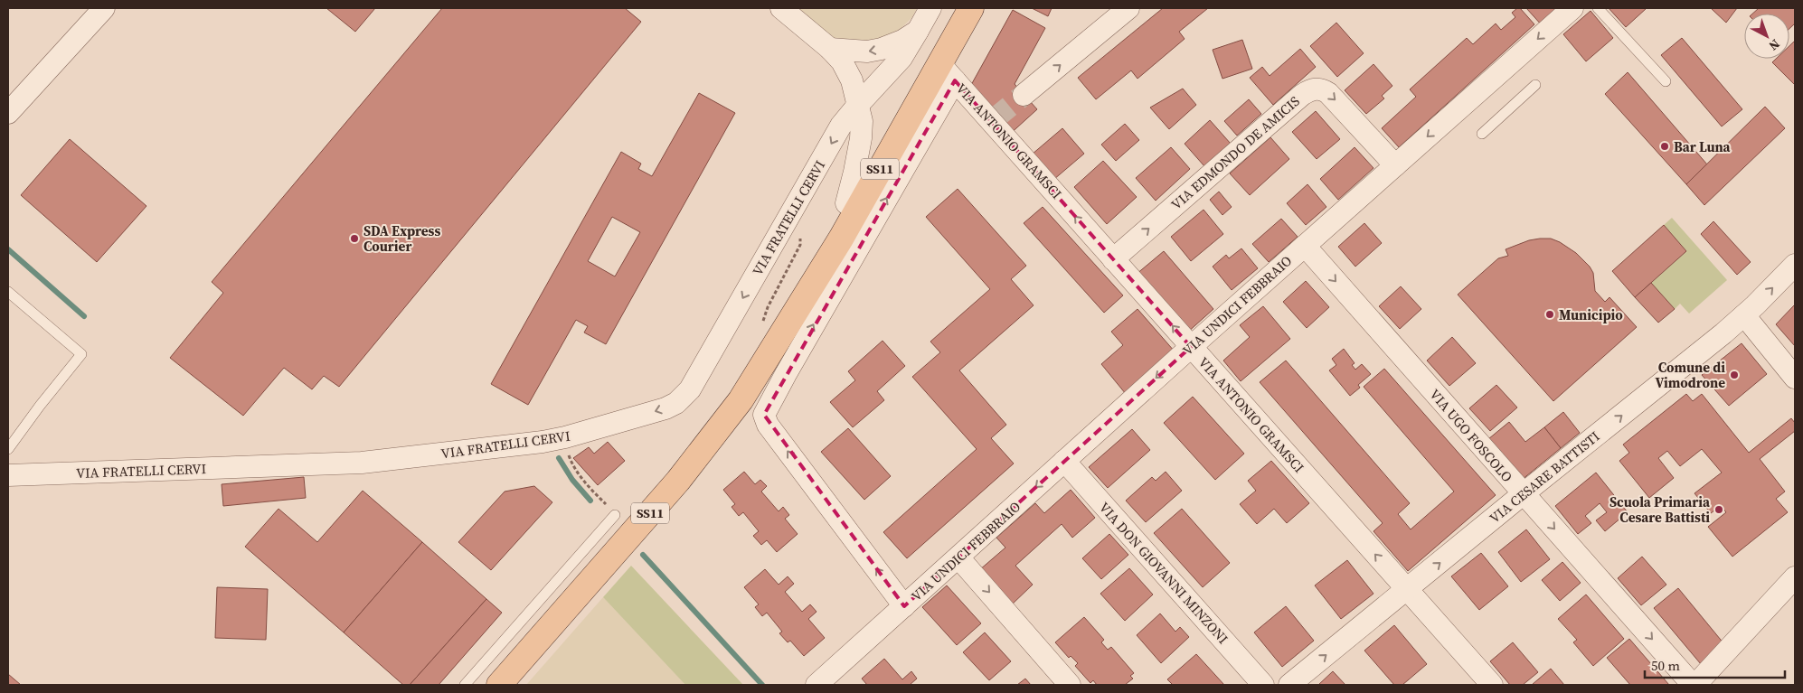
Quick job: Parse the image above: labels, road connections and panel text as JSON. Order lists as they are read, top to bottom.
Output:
{
  "streets": {
    "main road": ["SS11"],
    "street": [
      "VIA ANTONIO GRAMSCI",
      "VIA EDMONDO DE AMICIS",
      "VIA FRATELLI CERVI",
      "VIA UNDICI FEBBRAIO",
      "VIA UGO FOSCOLO",
      "VIA CESARE BATTISTI",
      "VIA DON GIOVANNI MINZONI"
    ]
  },
  "crossings": [
    ["VIA ANTONIO GRAMSCI", "VIA EDMONDO DE AMICIS"],
    ["VIA ANTONIO GRAMSCI", "SS11"],
    ["VIA ANTONIO GRAMSCI", "VIA UNDICI FEBBRAIO"],
    ["VIA ANTONIO GRAMSCI", "VIA CESARE BATTISTI"],
    ["VIA EDMONDO DE AMICIS", "VIA UNDICI FEBBRAIO"],
    ["SS11", "VIA UNDICI FEBBRAIO"],
    ["VIA UNDICI FEBBRAIO", "VIA UGO FOSCOLO"],
    ["VIA UNDICI FEBBRAIO", "VIA DON GIOVANNI MINZONI"],
    ["VIA UGO FOSCOLO", "VIA CESARE BATTISTI"]
  ],
  "one_way": [
    "VIA ANTONIO GRAMSCI",
    "VIA FRATELLI CERVI",
    "VIA UGO FOSCOLO",
    "VIA CESARE BATTISTI"
  ],
  "places": [
    "Bar Luna",
    "SDA Express Courier",
    "Municipio",
    "Comune di Vimodrone",
    "Scuola Primaria Cesare Battisti"
  ],
  "scale_bar": "50 m",
  "north": "bottom right"
}
